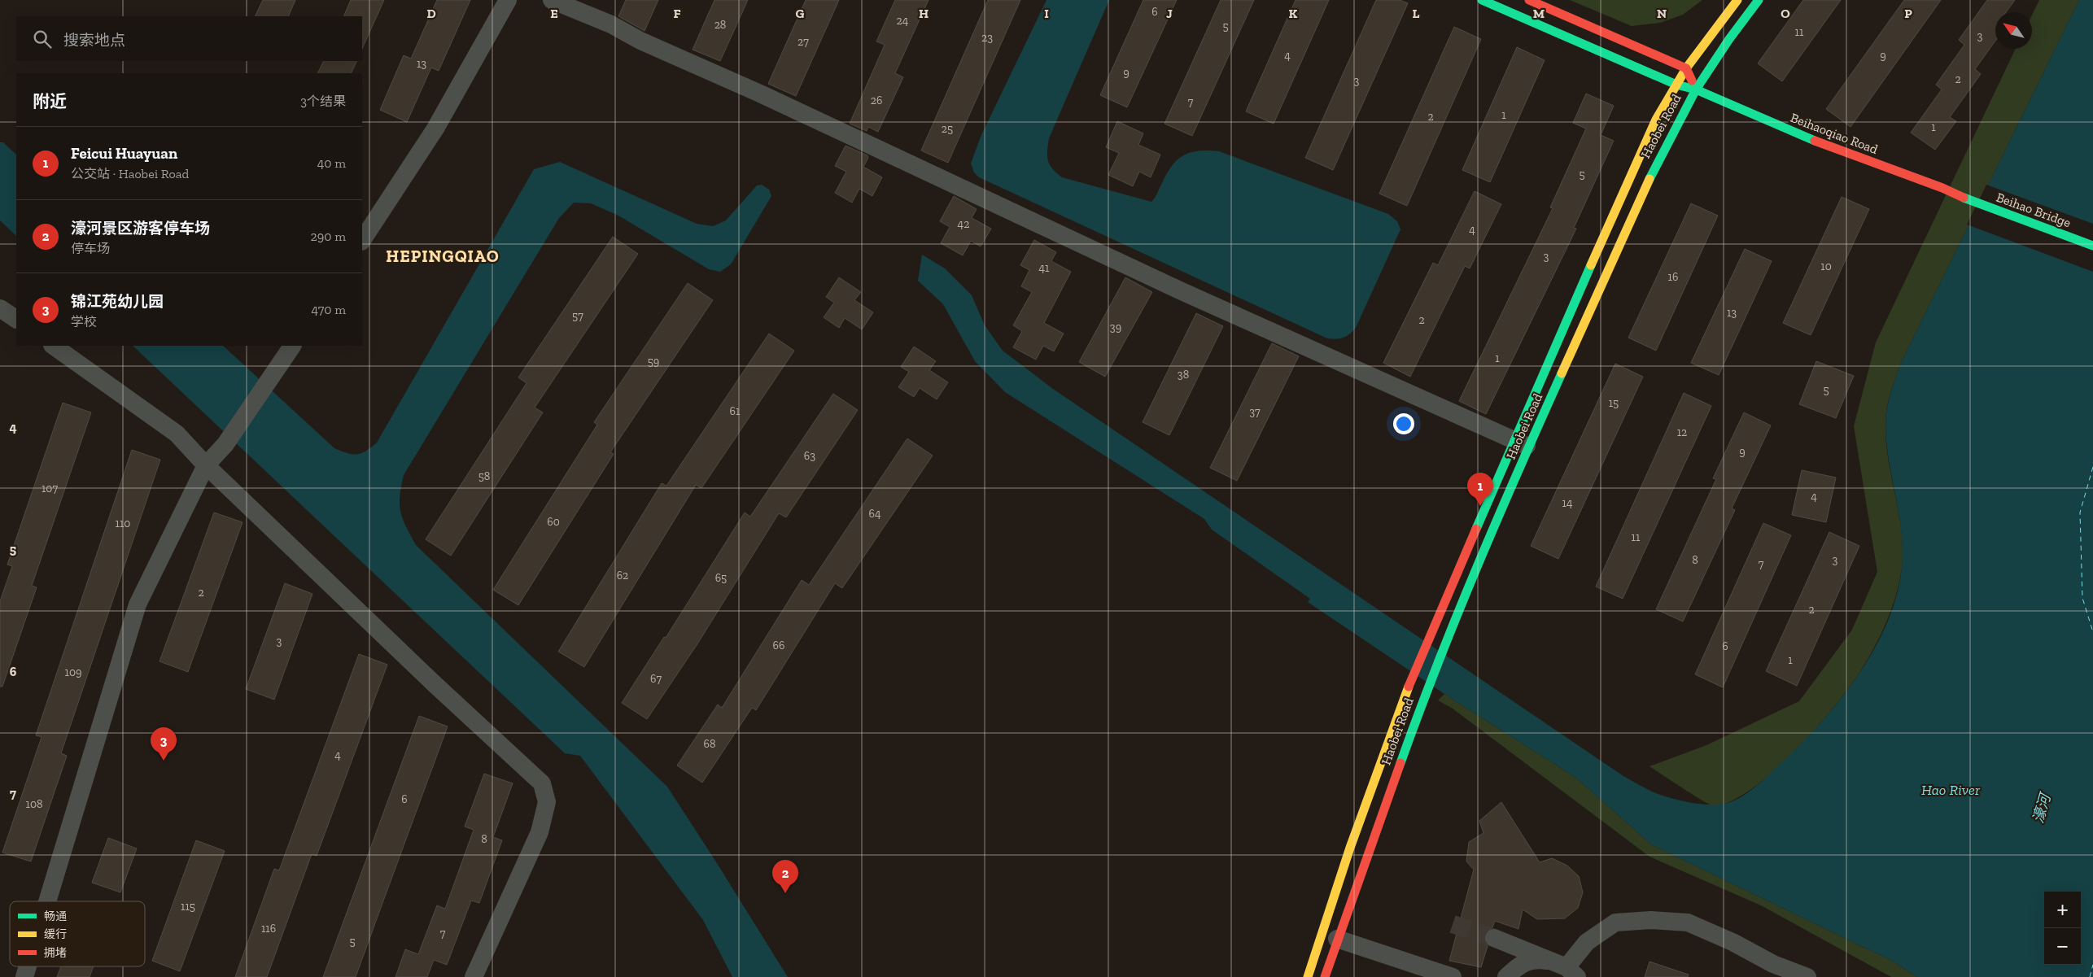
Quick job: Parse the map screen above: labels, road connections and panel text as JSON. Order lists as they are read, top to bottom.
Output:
{
  "streets": {
    "street": ["Haobei Road", "Beihaoqiao Road", "Beihao Bridge"]
  },
  "crossings": [
    ["Haobei Road", "Beihaoqiao Road"],
    ["Beihaoqiao Road", "Beihao Bridge"]
  ],
  "districts": ["HEPINGQIAO"],
  "water": ["Hao River", "濠河"],
  "house_numbers": [
    "6",
    "24",
    "28",
    "5",
    "11",
    "3",
    "23",
    "27",
    "4",
    "9",
    "13",
    "9",
    "2",
    "3",
    "26",
    "7",
    "1",
    "2",
    "1",
    "25",
    "5",
    "42",
    "4",
    "3",
    "10",
    "41",
    "16",
    "13",
    "57",
    "2",
    "39",
    "1",
    "59",
    "38",
    "5",
    "15",
    "61",
    "37",
    "12",
    "9",
    "63",
    "58",
    "107",
    "4",
    "14",
    "64",
    "60",
    "110",
    "11",
    "8",
    "3",
    "7",
    "62",
    "65",
    "2",
    "2",
    "3",
    "66",
    "6",
    "1",
    "109",
    "67",
    "68",
    "4",
    "6",
    "108",
    "8",
    "115",
    "116",
    "7",
    "5"
  ],
  "legend": ["畅通", "缓行", "拥堵"],
  "north": "top left",
  "page": {
    "search": "搜索地点",
    "heading": ["附近", "3个结果"],
    "list": [
      {
        "mark": "1",
        "name": "Feicui Huayuan",
        "note": "公交站 · Haobei Road",
        "value": "40 m"
      },
      {
        "mark": "2",
        "name": "濠河景区游客停车场",
        "note": "停车场",
        "value": "290 m"
      },
      {
        "mark": "3",
        "name": "锦江苑幼儿园",
        "note": "学校",
        "value": "470 m"
      }
    ],
    "pins": ["1", "3", "2"],
    "map_buttons": ["+", "−"]
  },
  "grid": {
    "columns": [
      "D",
      "E",
      "F",
      "G",
      "H",
      "I",
      "J",
      "K",
      "L",
      "M",
      "N",
      "O",
      "P"
    ],
    "rows": [
      "4",
      "5",
      "6",
      "7"
    ]
  }
}
